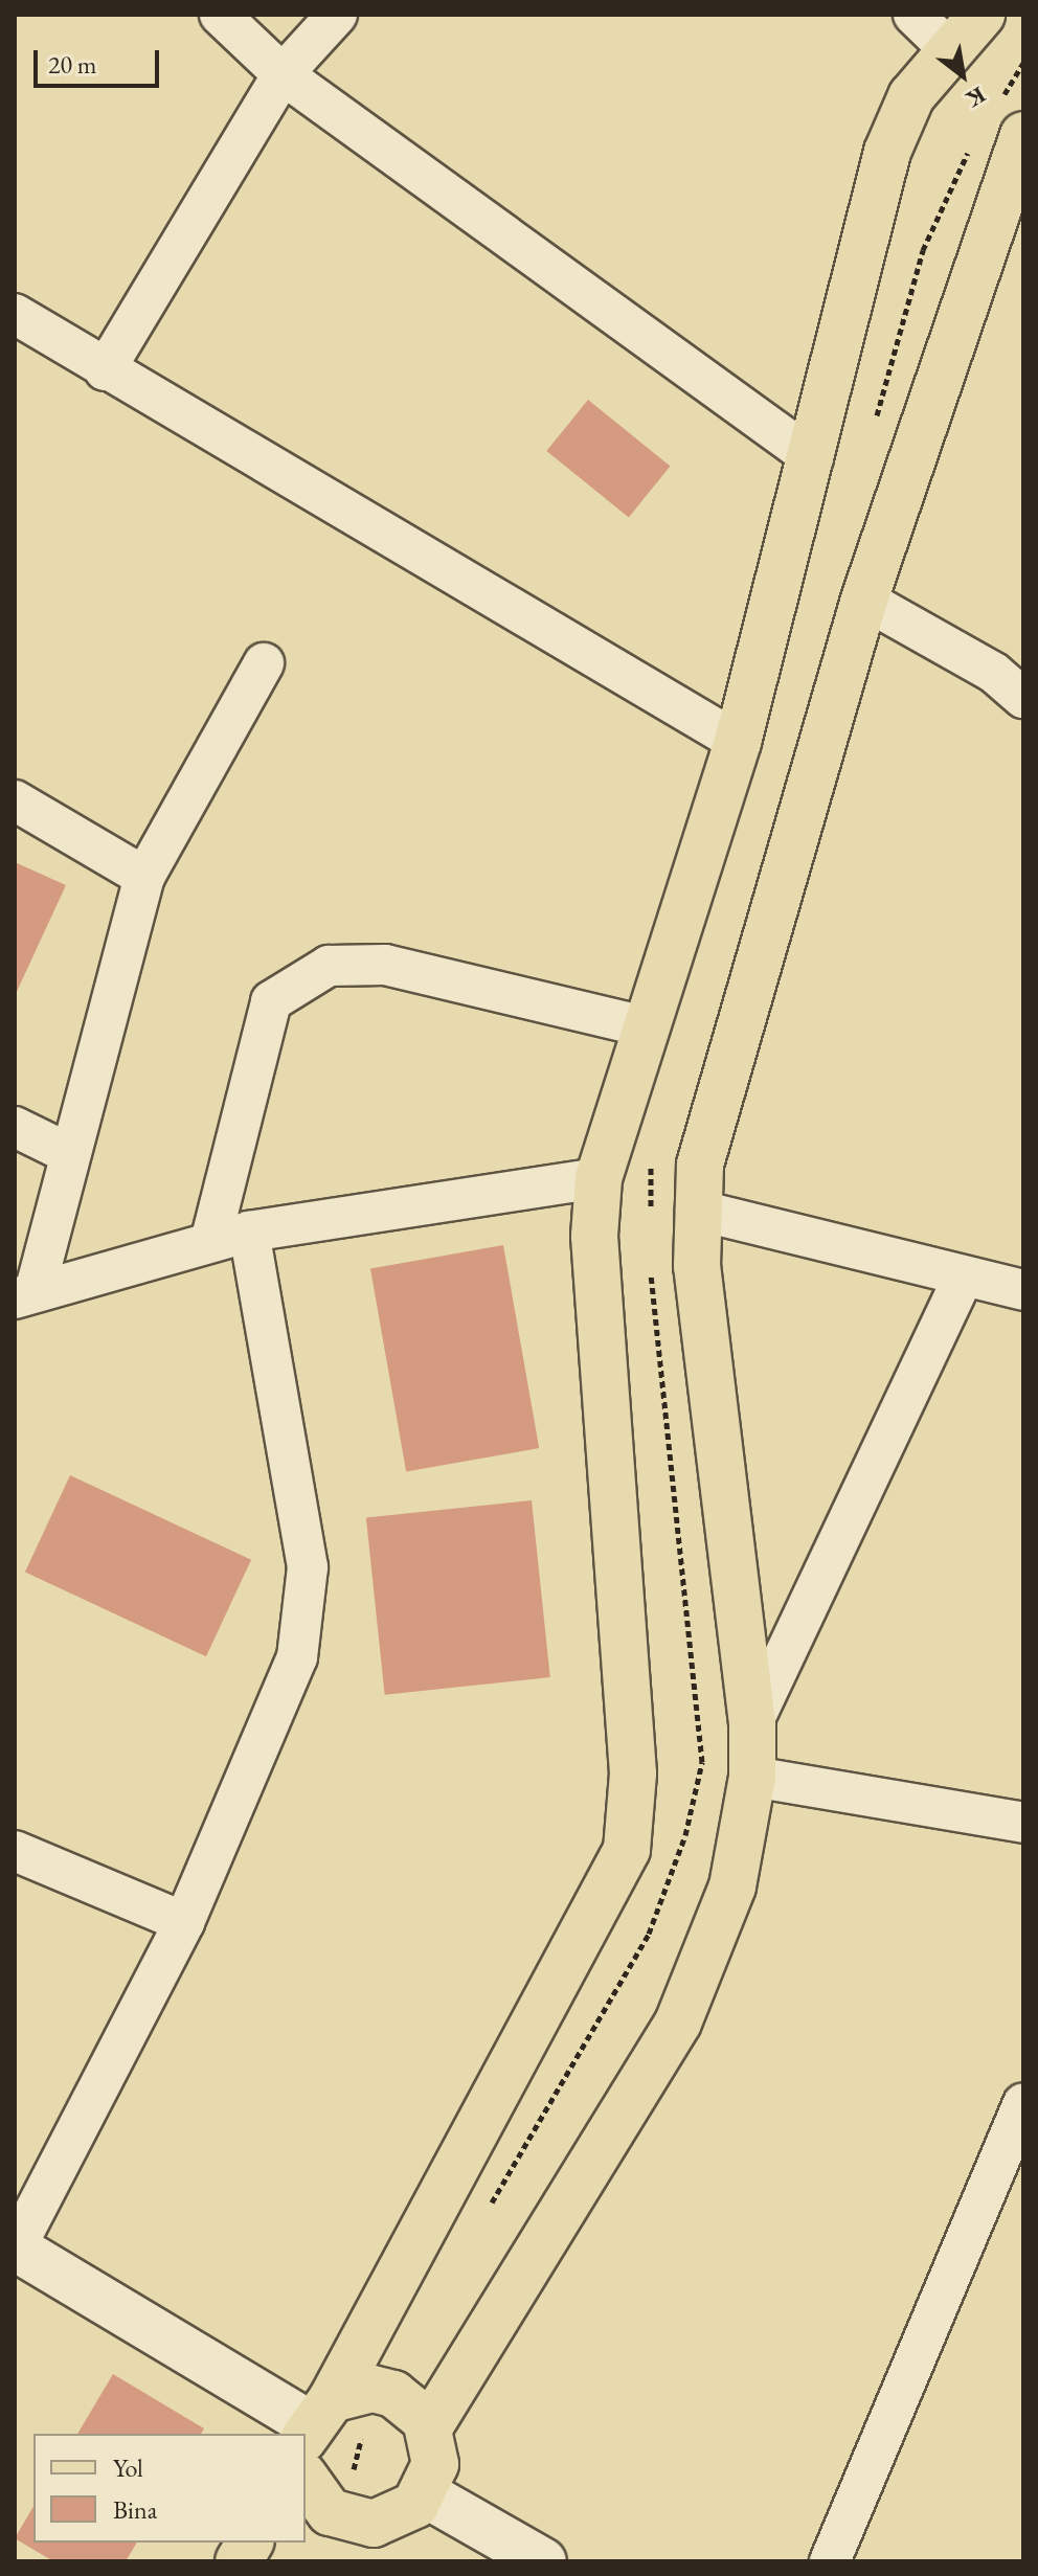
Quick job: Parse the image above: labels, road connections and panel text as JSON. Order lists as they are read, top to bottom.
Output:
{
  "legend": ["Yol", "Bina"],
  "scale_bar": "20 m",
  "north": "bottom right"
}
